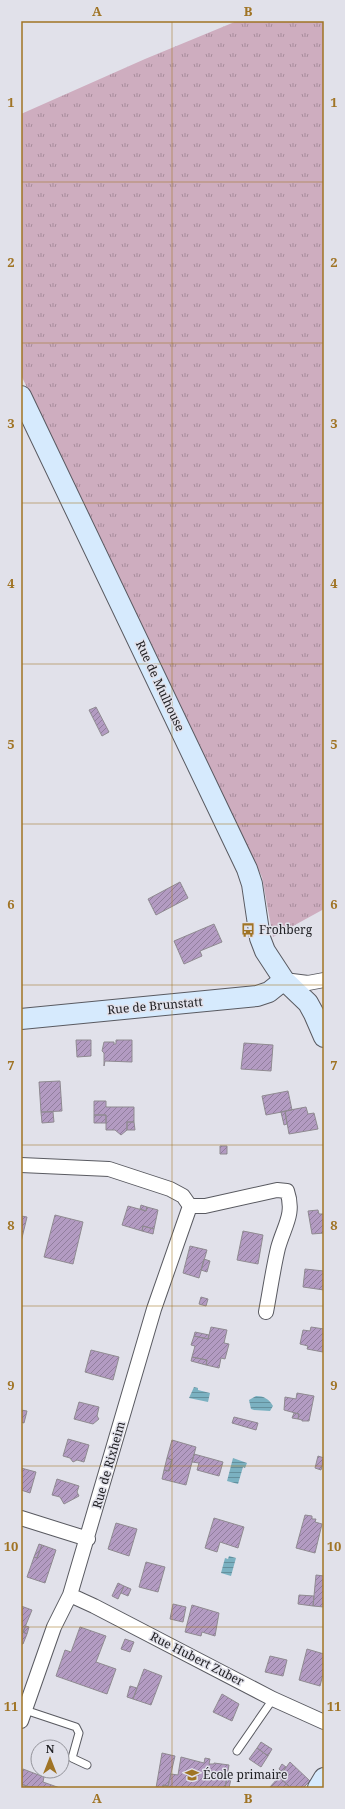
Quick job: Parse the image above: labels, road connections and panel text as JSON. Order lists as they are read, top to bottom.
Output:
{
  "streets": {
    "main road": ["Rue de Mulhouse", "Rue de Brunstatt"],
    "street": ["Rue de Rixheim", "Rue Hubert Zuber"]
  },
  "crossings": [
    ["Rue de Mulhouse", "Rue de Brunstatt"],
    ["Rue de Rixheim", "Rue Hubert Zuber"]
  ],
  "places": {
    "bus stop": ["Frohberg"],
    "school or university": ["École primaire"]
  },
  "north": "top",
  "grid": {
    "columns": ["A", "B"],
    "rows": [
      "1",
      "2",
      "3",
      "4",
      "5",
      "6",
      "7",
      "8",
      "9",
      "10",
      "11"
    ]
  }
}
